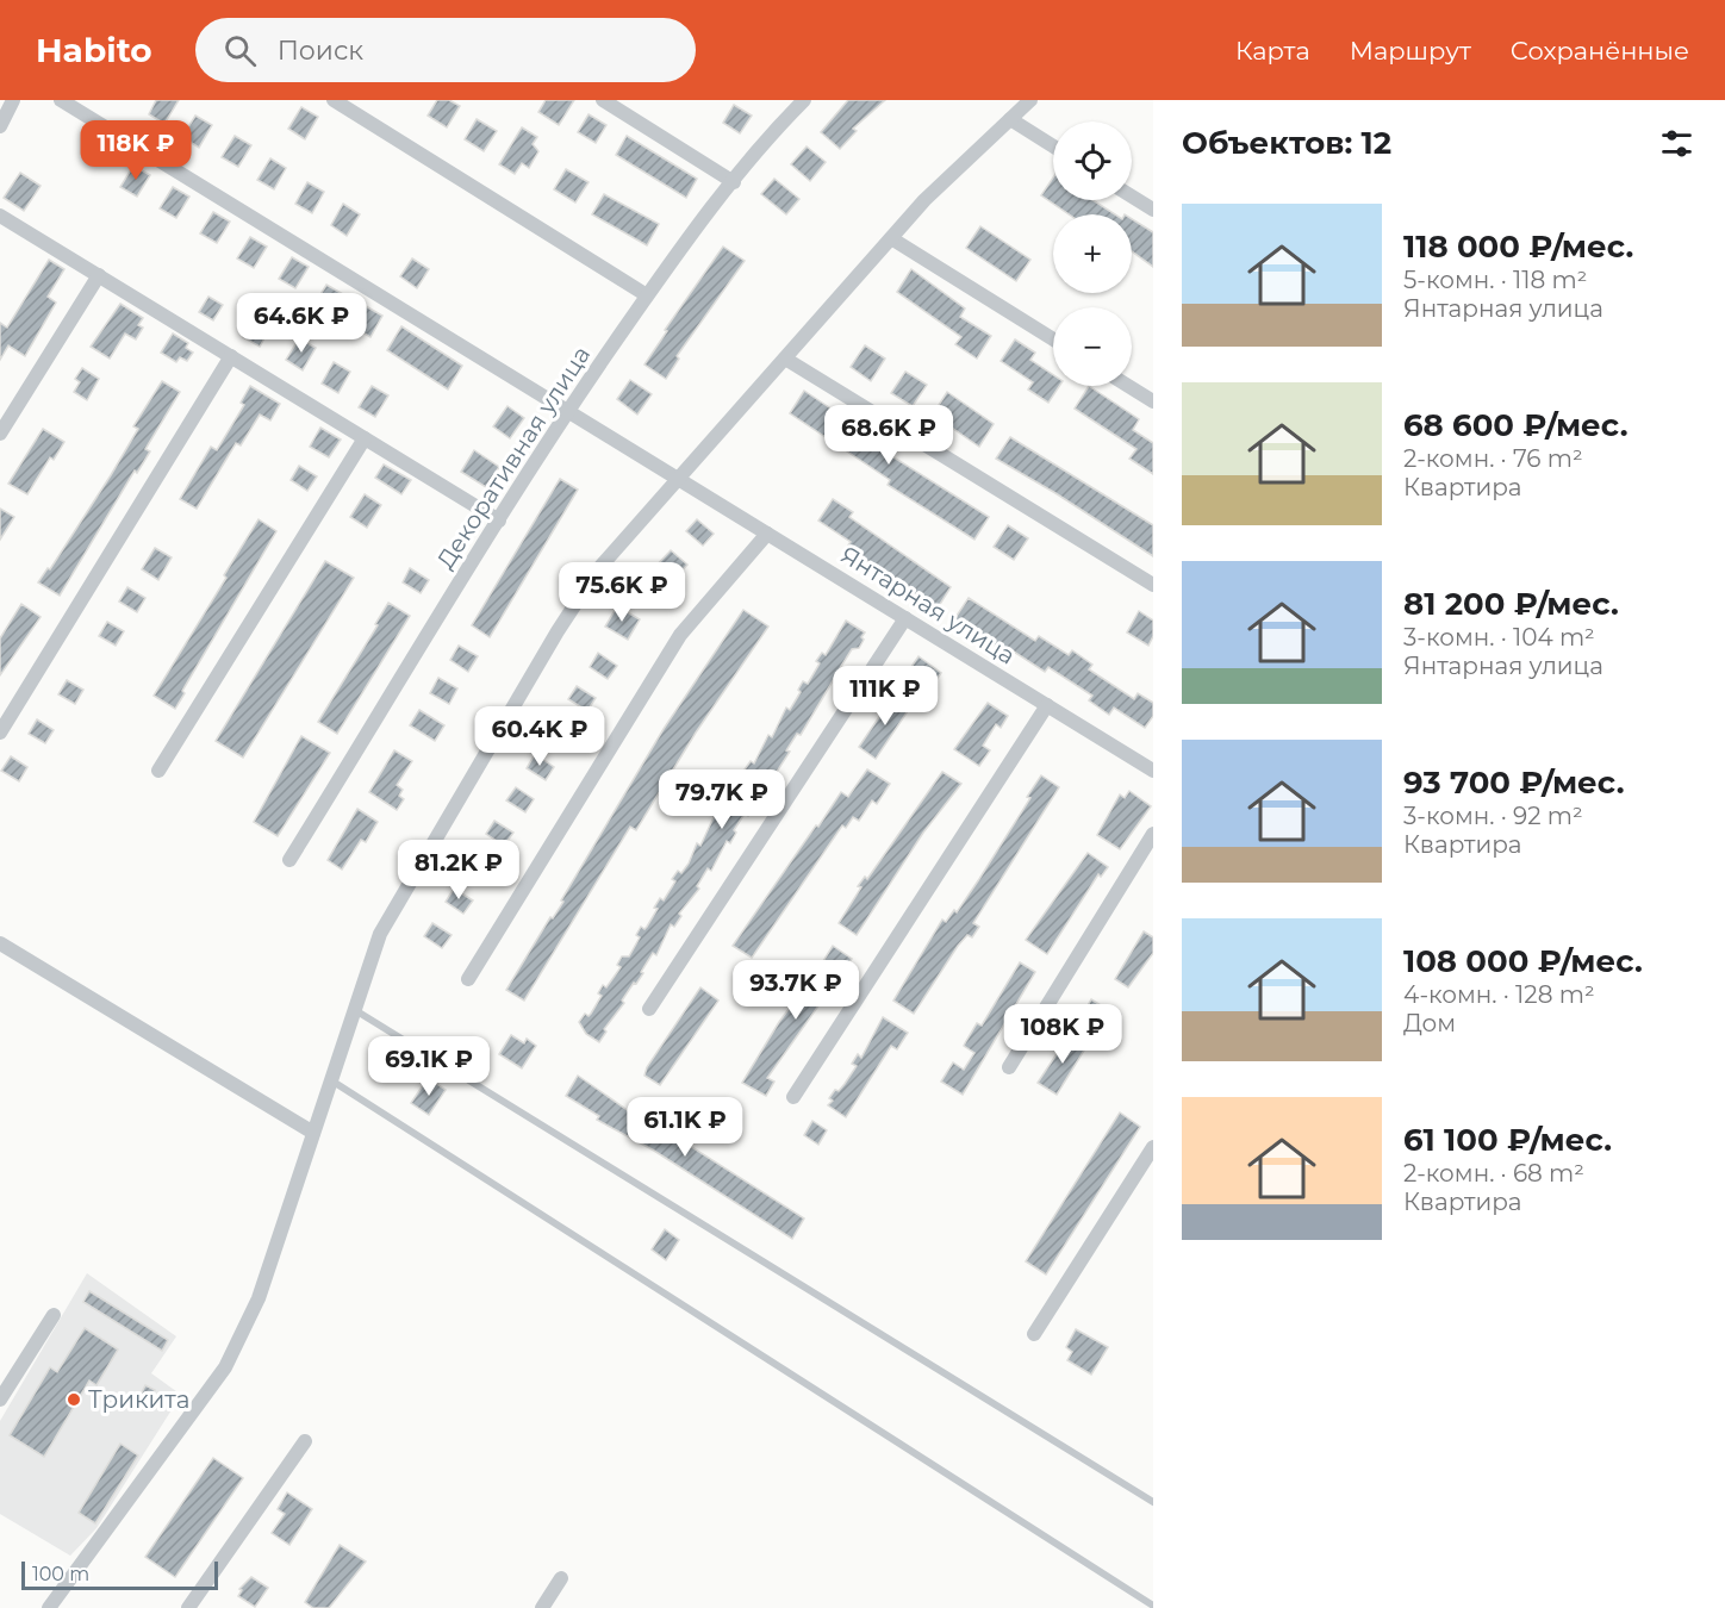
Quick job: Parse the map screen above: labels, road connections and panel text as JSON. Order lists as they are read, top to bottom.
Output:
{
  "streets": {
    "street": ["Декоративная улица", "Янтарная улица"]
  },
  "crossings": [
    ["Декоративная улица", "Янтарная улица"]
  ],
  "places": ["Трикита"],
  "scale_bar": "100 m",
  "page": {
    "header": "Habito",
    "search": "Поиск",
    "nav": ["Карта", "Маршрут", "Сохранённые"],
    "heading": "Объектов: 12",
    "price": [
      "118K ₽",
      "64.6K ₽",
      "68.6K ₽",
      "75.6K ₽",
      "111K ₽",
      "60.4K ₽",
      "79.7K ₽",
      "81.2K ₽",
      "93.7K ₽",
      "108K ₽",
      "69.1K ₽",
      "61.1K ₽"
    ],
    "map_buttons": ["+", "−"],
    "list": [
      {
        "name": "118 000 ₽/мес.",
        "note": "5-комн. · 118 m² · Янтарная улица"
      },
      {
        "name": "68 600 ₽/мес.",
        "note": "2-комн. · 76 m² · Квартира"
      },
      {
        "name": "81 200 ₽/мес.",
        "note": "3-комн. · 104 m² · Янтарная улица"
      },
      {
        "name": "93 700 ₽/мес.",
        "note": "3-комн. · 92 m² · Квартира"
      },
      {
        "name": "108 000 ₽/мес.",
        "note": "4-комн. · 128 m² · Дом"
      },
      {
        "name": "61 100 ₽/мес.",
        "note": "2-комн. · 68 m² · Квартира"
      }
    ],
    "scale": "100 m"
  }
}
